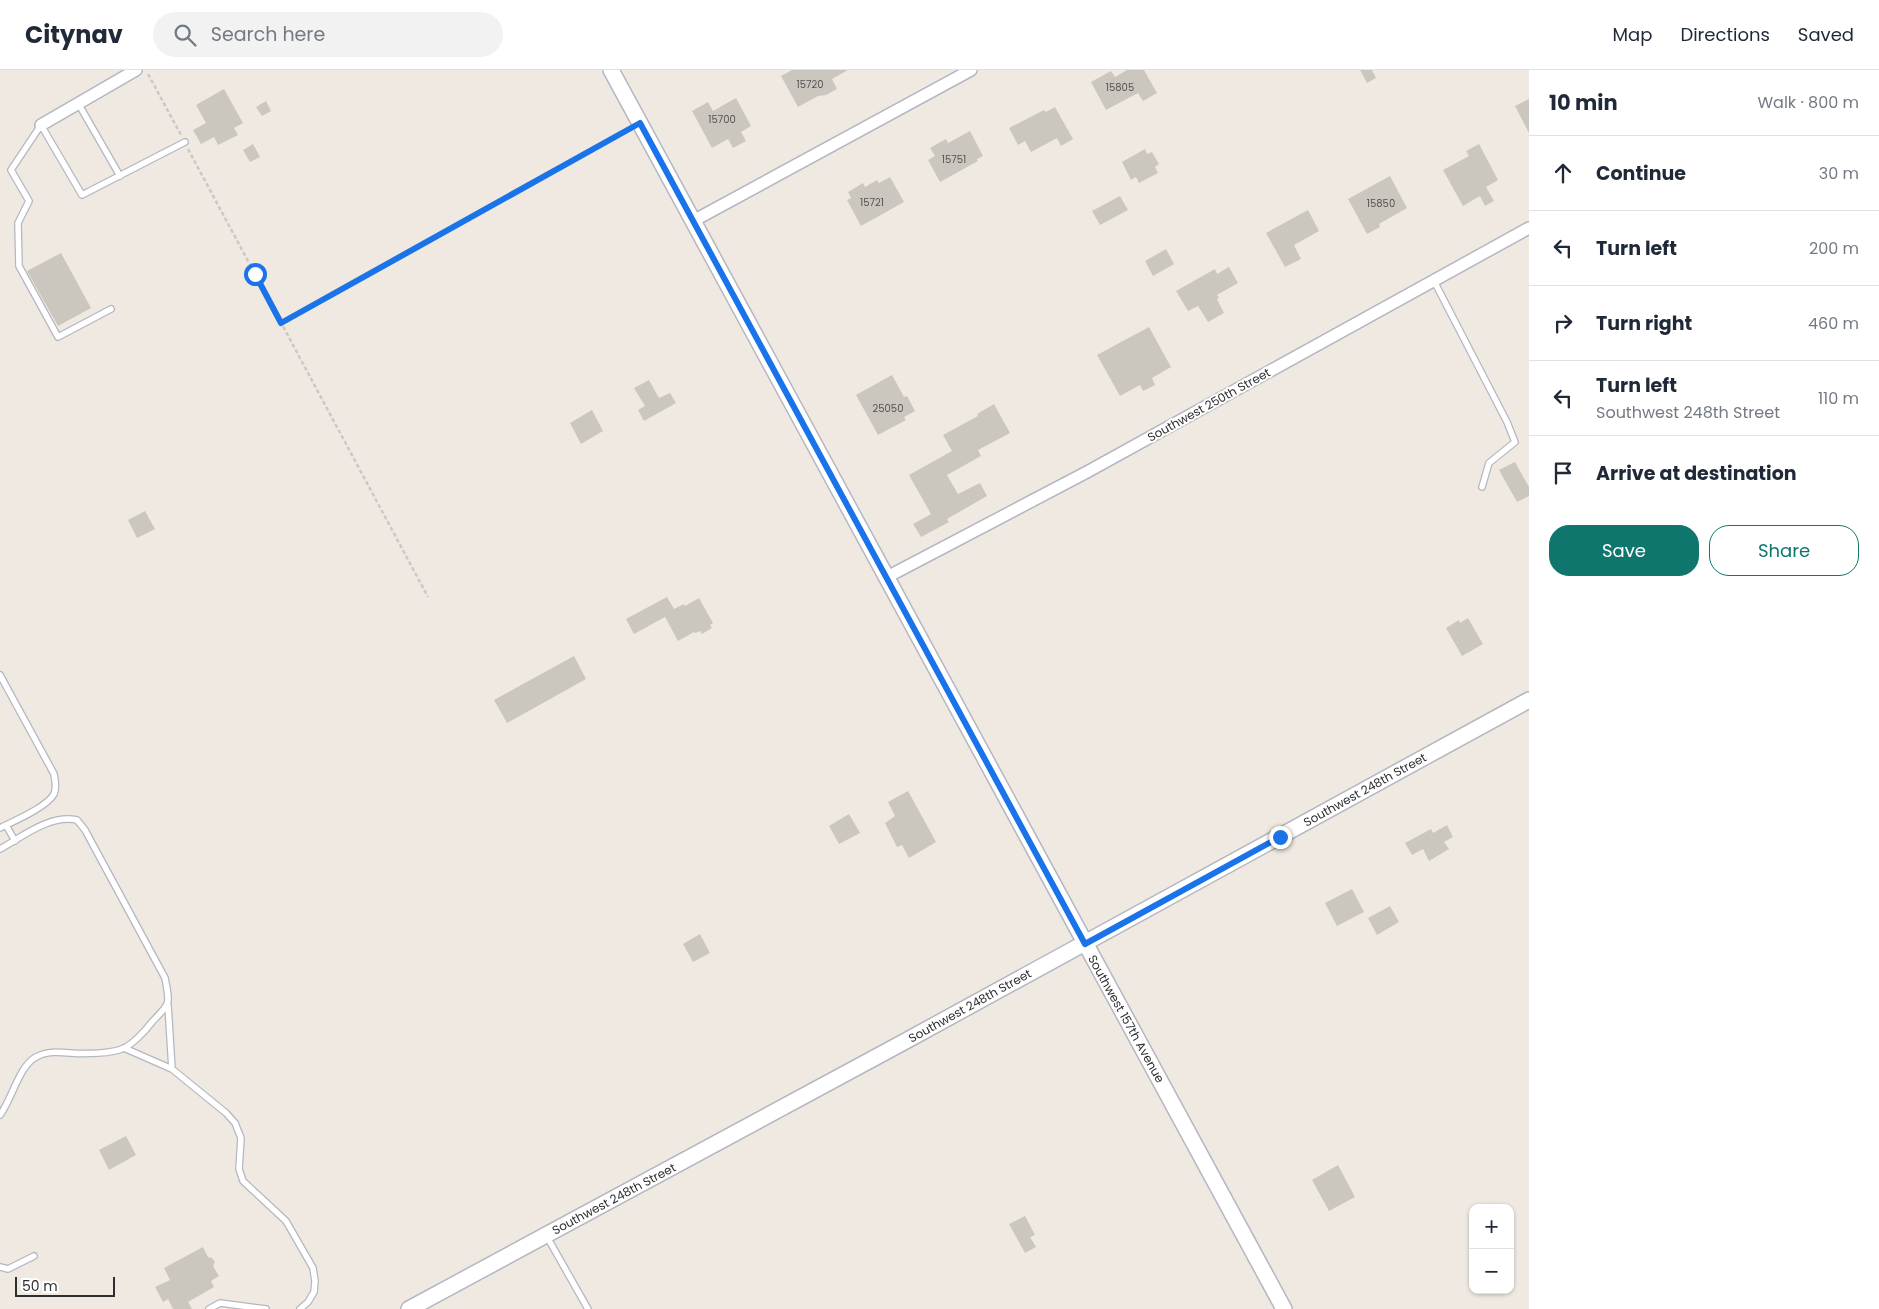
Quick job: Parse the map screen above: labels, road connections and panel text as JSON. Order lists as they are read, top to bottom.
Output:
{
  "streets": {
    "street": ["Southwest 250th Street", "Southwest 248th Street", "Southwest 157th Avenue"]
  },
  "crossings": [
    ["Southwest 250th Street", "Southwest 157th Avenue"],
    ["Southwest 248th Street", "Southwest 157th Avenue"]
  ],
  "house_numbers": [
    "15720",
    "15805",
    "15700",
    "15751",
    "15721",
    "15850",
    "25050"
  ],
  "scale_bar": "50 m",
  "page": {
    "header": "Citynav",
    "search": "Search here",
    "nav": ["Map", "Directions", "Saved"],
    "heading": ["10 min", "Walk · 800 m"],
    "list": [
      ["Continue", "30 m"],
      ["Turn left", "200 m"],
      ["Turn right", "460 m"],
      ["Turn left", "Southwest 248th Street", "110 m"],
      "Arrive at destination"
    ],
    "buttons": ["Save", "Share"],
    "map_buttons": ["+", "−"],
    "scale": "50 m"
  }
}
